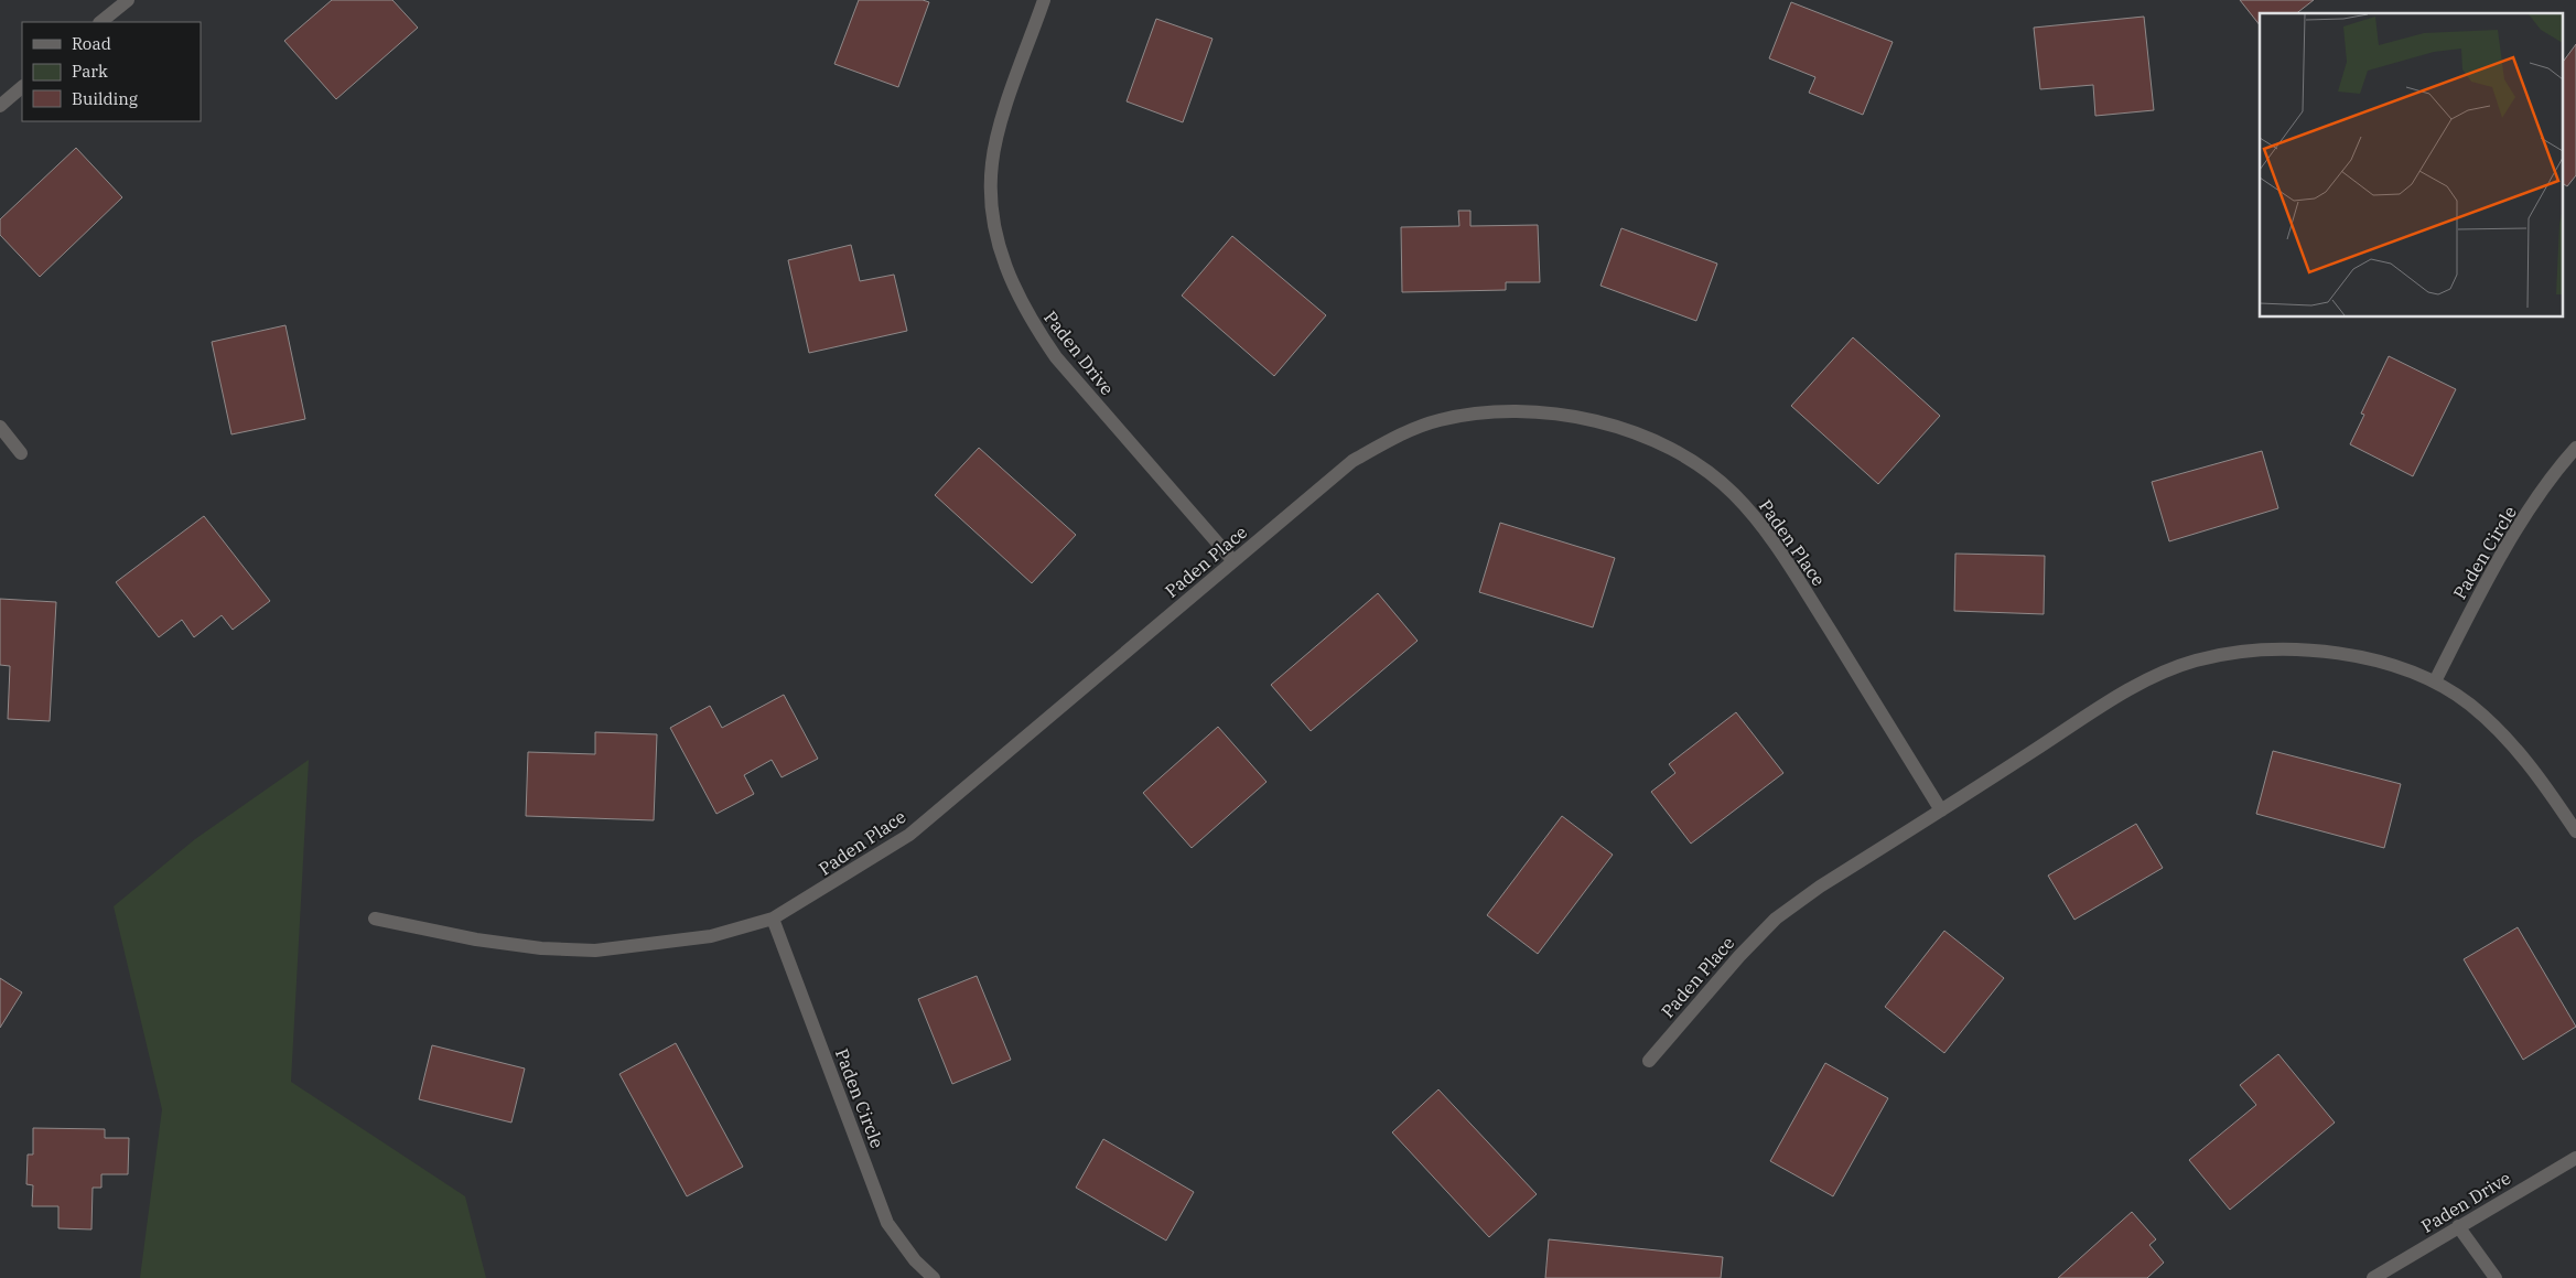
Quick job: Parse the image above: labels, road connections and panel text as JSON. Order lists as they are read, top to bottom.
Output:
{
  "streets": {
    "street": ["Paden Drive", "Paden Place", "Paden Circle"]
  },
  "crossings": [
    ["Paden Drive", "Paden Place"],
    ["Paden Place", "Paden Circle"]
  ],
  "legend": ["Road", "Park", "Building"]
}
